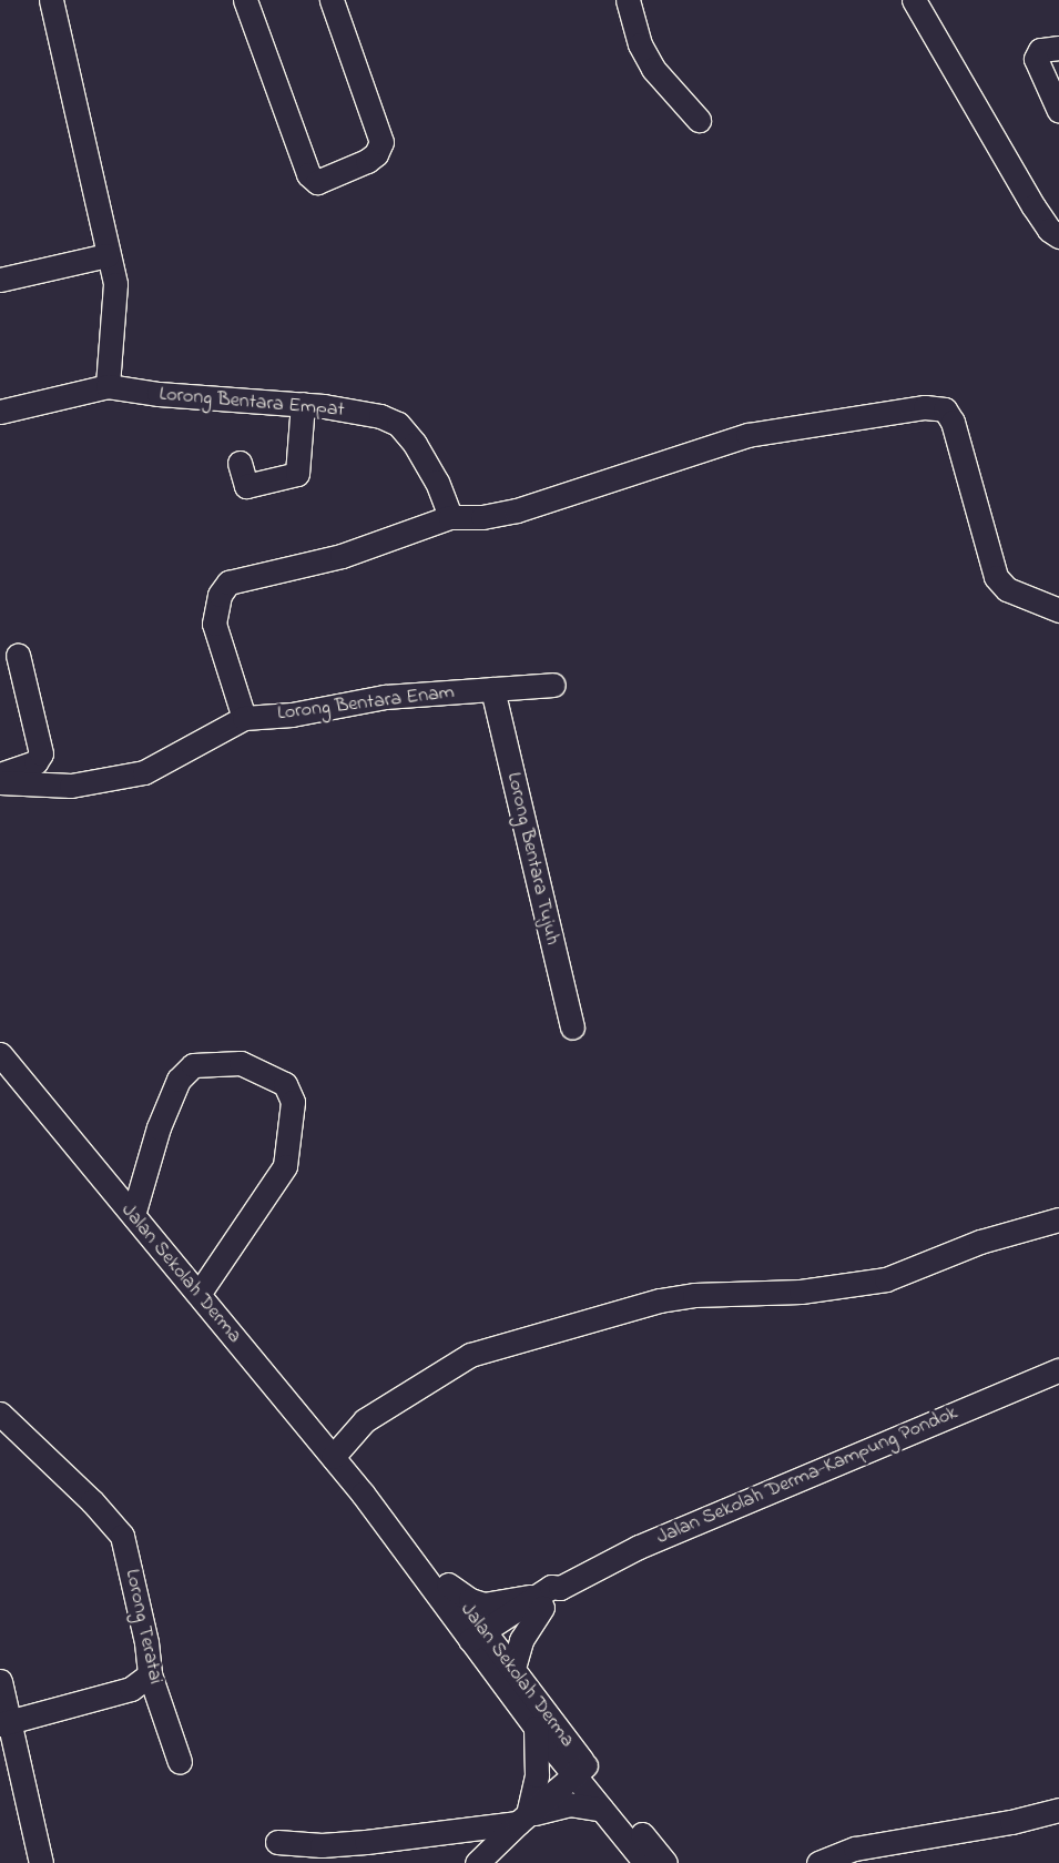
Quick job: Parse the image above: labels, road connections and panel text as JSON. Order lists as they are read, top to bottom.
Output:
{
  "streets": {
    "street": [
      "Lorong Bentara Empat",
      "Lorong Bentara Enam",
      "Lorong Bentara Tujuh",
      "Jalan Sekolah Derma",
      "Jalan Sekolah Derma-Kampung Pondok",
      "Lorong Teratai"
    ]
  },
  "crossings": [
    ["Lorong Bentara Enam", "Lorong Bentara Tujuh"],
    ["Jalan Sekolah Derma", "Jalan Sekolah Derma-Kampung Pondok"]
  ]
}
